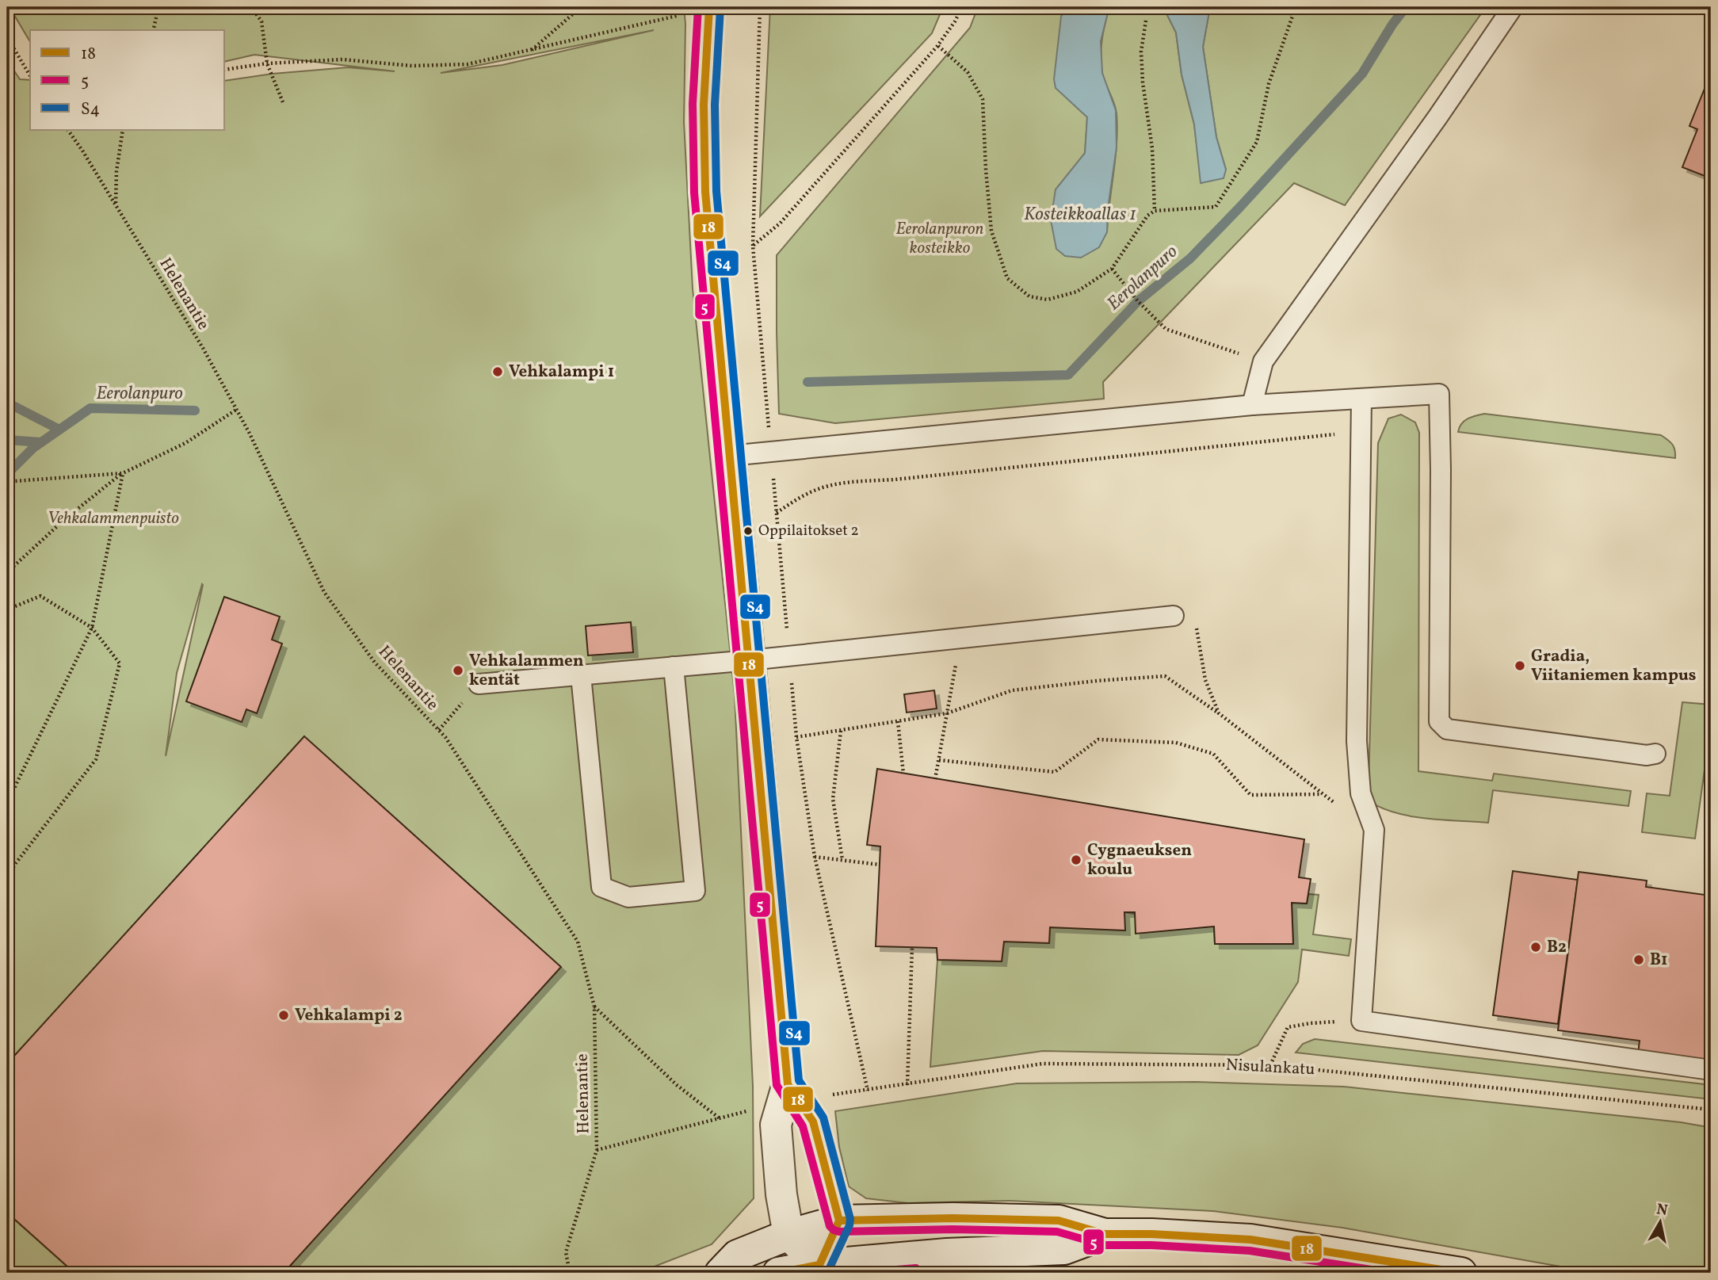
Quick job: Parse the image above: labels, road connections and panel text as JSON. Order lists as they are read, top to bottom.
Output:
{
  "streets": {
    "path": ["Helenantie", "Nisulankatu"]
  },
  "water": ["Kosteikkoallas 1", "Eerolanpuro"],
  "parks": ["Eerolanpuron kosteikko", "Vehkalammenpuisto"],
  "places": [
    "Vehkalampi 1",
    "Oppilaitokset 2",
    "Gradia, Viitaniemen kampus",
    "Vehkalammen kentät",
    "Cygnaeuksen koulu",
    "B2",
    "B1",
    "Vehkalampi 2"
  ],
  "lines": ["transit line 18", "transit line 5", "transit line S4"],
  "legend": ["18", "5", "S4"],
  "north": "top"
}
